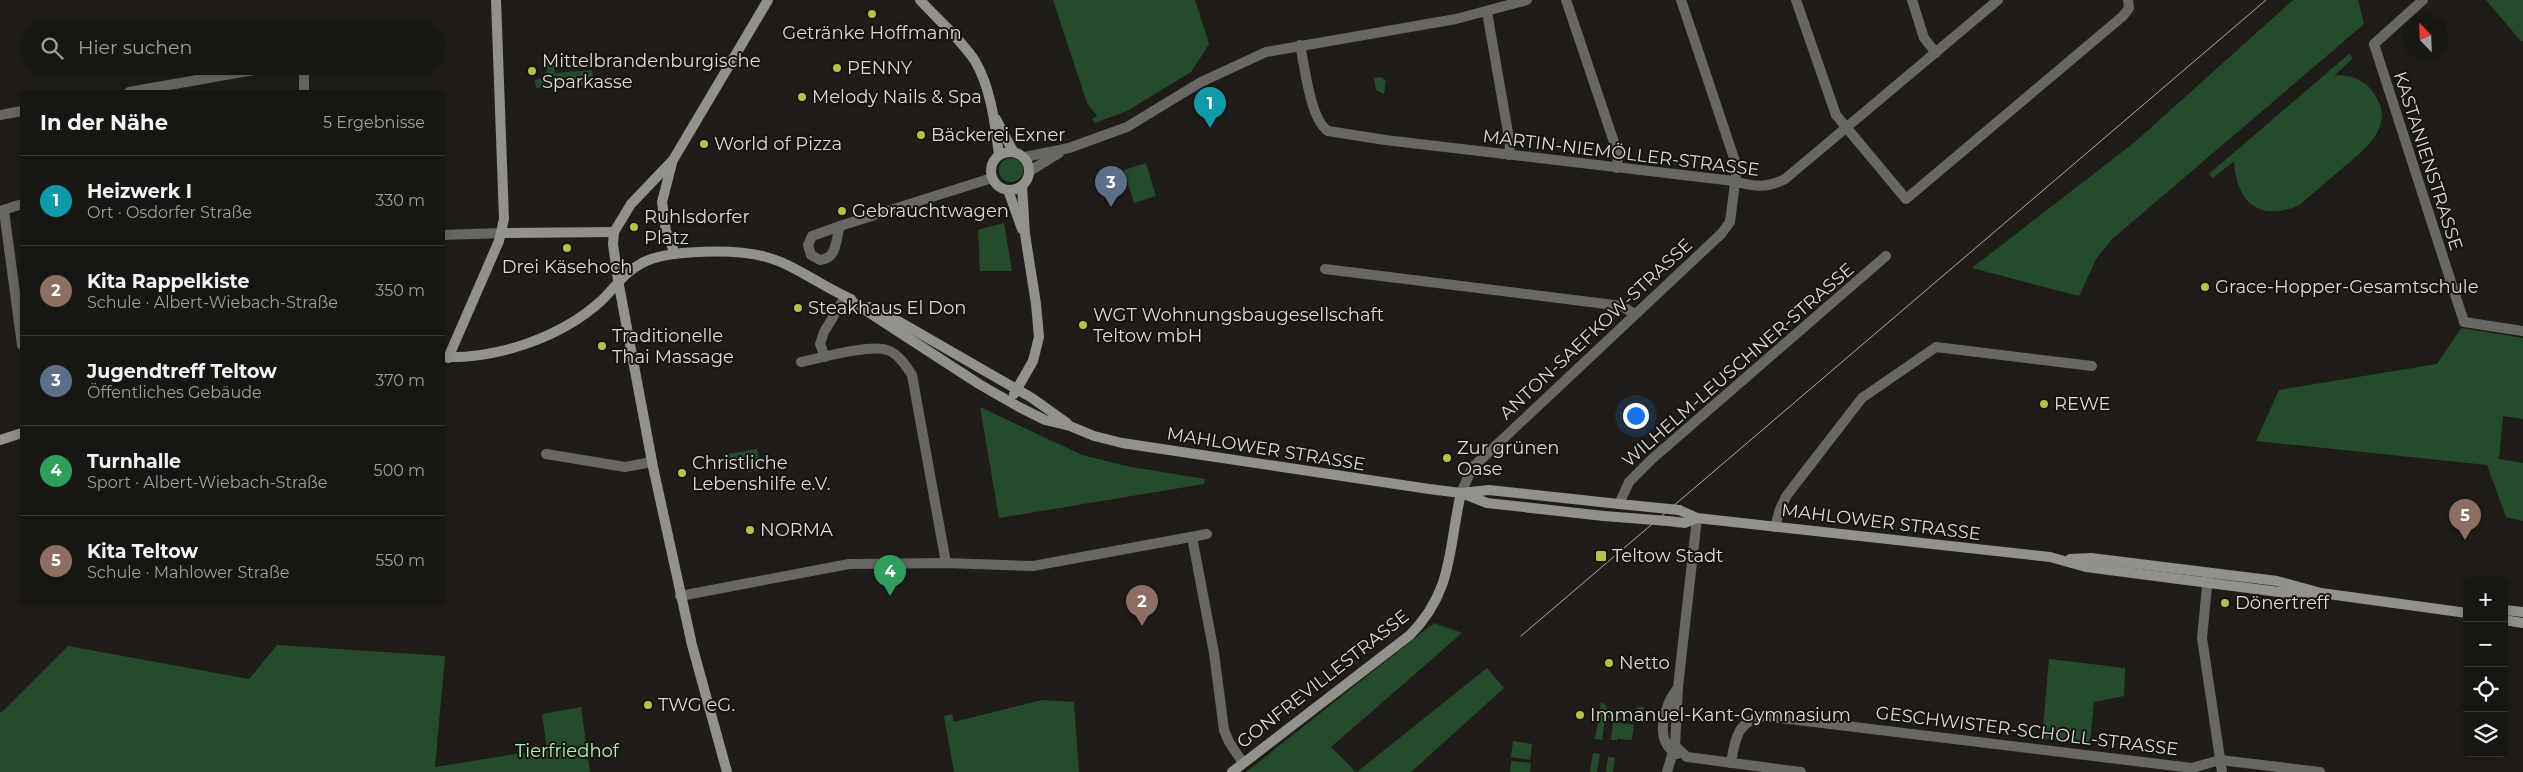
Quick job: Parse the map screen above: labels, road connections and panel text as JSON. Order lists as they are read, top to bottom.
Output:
{
  "streets": {
    "main road": ["MAHLOWER STRASSE", "GONFREVILLESTRASSE"],
    "street": [
      "MARTIN-NIEMÖLLER-STRASSE",
      "KASTANIENSTRASSE",
      "ANTON-SAEFKOW-STRASSE",
      "WILHELM-LEUSCHNER-STRASSE",
      "GESCHWISTER-SCHOLL-STRASSE"
    ]
  },
  "crossings": [
    ["MARTIN-NIEMÖLLER-STRASSE", "ANTON-SAEFKOW-STRASSE"],
    ["ANTON-SAEFKOW-STRASSE", "MAHLOWER STRASSE"],
    ["ANTON-SAEFKOW-STRASSE", "GONFREVILLESTRASSE"],
    ["WILHELM-LEUSCHNER-STRASSE", "MAHLOWER STRASSE"],
    ["MAHLOWER STRASSE", "GONFREVILLESTRASSE"]
  ],
  "parks": ["Tierfriedhof"],
  "places": {
    "other": [
      "Getränke Hoffmann",
      "PENNY",
      "Mittelbrandenburgische Sparkasse",
      "Melody Nails & Spa",
      "Bäckerei Exner",
      "World of Pizza",
      "Gebrauchtwagen",
      "Ruhlsdorfer Platz",
      "Drei Käsehoch",
      "Grace-Hopper-Gesamtschule",
      "Steakhaus El Don",
      "WGT Wohnungsbaugesellschaft Teltow mbH",
      "Traditionelle Thai Massage",
      "REWE",
      "Zur grünen Oase",
      "Christliche Lebenshilfe e.V.",
      "NORMA",
      "Dönertreff",
      "Netto",
      "TWG eG.",
      "Immanuel-Kant-Gymnasium"
    ],
    "transit": ["Teltow Stadt"]
  },
  "north": "top left",
  "page": {
    "search": "Hier suchen",
    "pins": [
      "1",
      "3",
      "5",
      "4",
      "2"
    ],
    "heading": ["In der Nähe", "5 Ergebnisse"],
    "list": [
      {
        "mark": "1",
        "name": "Heizwerk I",
        "note": "Ort · Osdorfer Straße",
        "value": "330 m"
      },
      {
        "mark": "2",
        "name": "Kita Rappelkiste",
        "note": "Schule · Albert-Wiebach-Straße",
        "value": "350 m"
      },
      {
        "mark": "3",
        "name": "Jugendtreff Teltow",
        "note": "Öffentliches Gebäude",
        "value": "370 m"
      },
      {
        "mark": "4",
        "name": "Turnhalle",
        "note": "Sport · Albert-Wiebach-Straße",
        "value": "500 m"
      },
      {
        "mark": "5",
        "name": "Kita Teltow",
        "note": "Schule · Mahlower Straße",
        "value": "550 m"
      }
    ],
    "map_buttons": ["+", "−"]
  }
}
